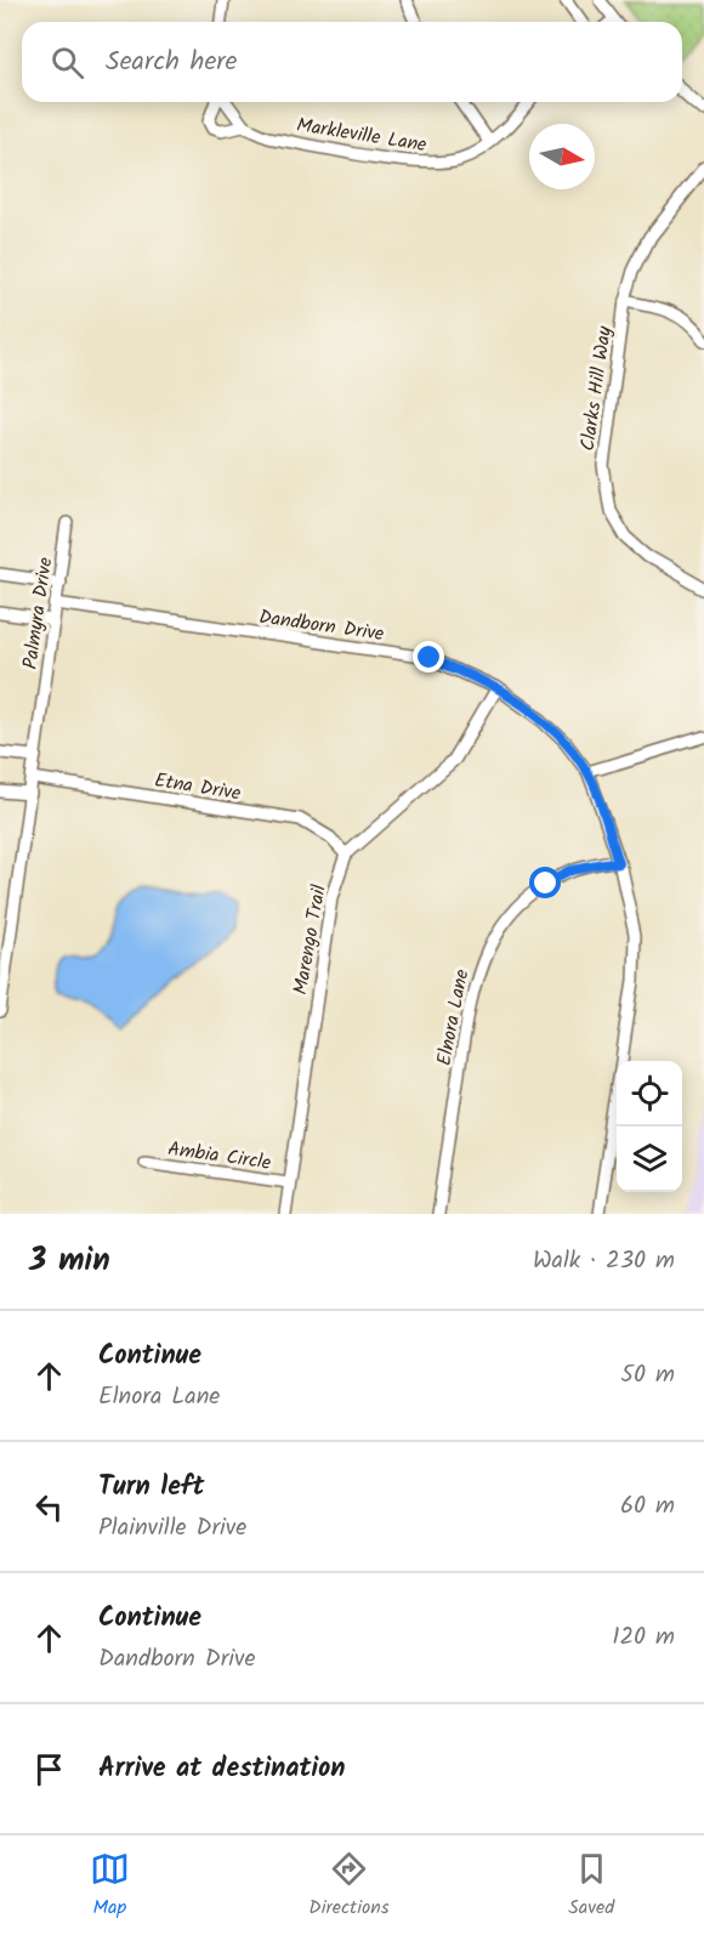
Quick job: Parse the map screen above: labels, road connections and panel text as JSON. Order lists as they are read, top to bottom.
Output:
{
  "streets": {
    "street": [
      "Markleville Lane",
      "Clarks Hill Way",
      "Palmyra Drive",
      "Dandborn Drive",
      "Etna Drive",
      "Marengo Trail",
      "Elnora Lane",
      "Ambia Circle"
    ]
  },
  "crossings": [
    ["Palmyra Drive", "Dandborn Drive"],
    ["Palmyra Drive", "Etna Drive"],
    ["Dandborn Drive", "Marengo Trail"],
    ["Dandborn Drive", "Elnora Lane"],
    ["Etna Drive", "Marengo Trail"],
    ["Marengo Trail", "Ambia Circle"]
  ],
  "north": "right",
  "page": {
    "search": "Search here",
    "heading": ["3 min", "Walk · 230 m"],
    "list": [
      ["Continue", "Elnora Lane", "50 m"],
      ["Turn left", "Plainville Drive", "60 m"],
      ["Continue", "Dandborn Drive", "120 m"],
      "Arrive at destination"
    ],
    "nav": ["Map", "Directions", "Saved"]
  }
}
